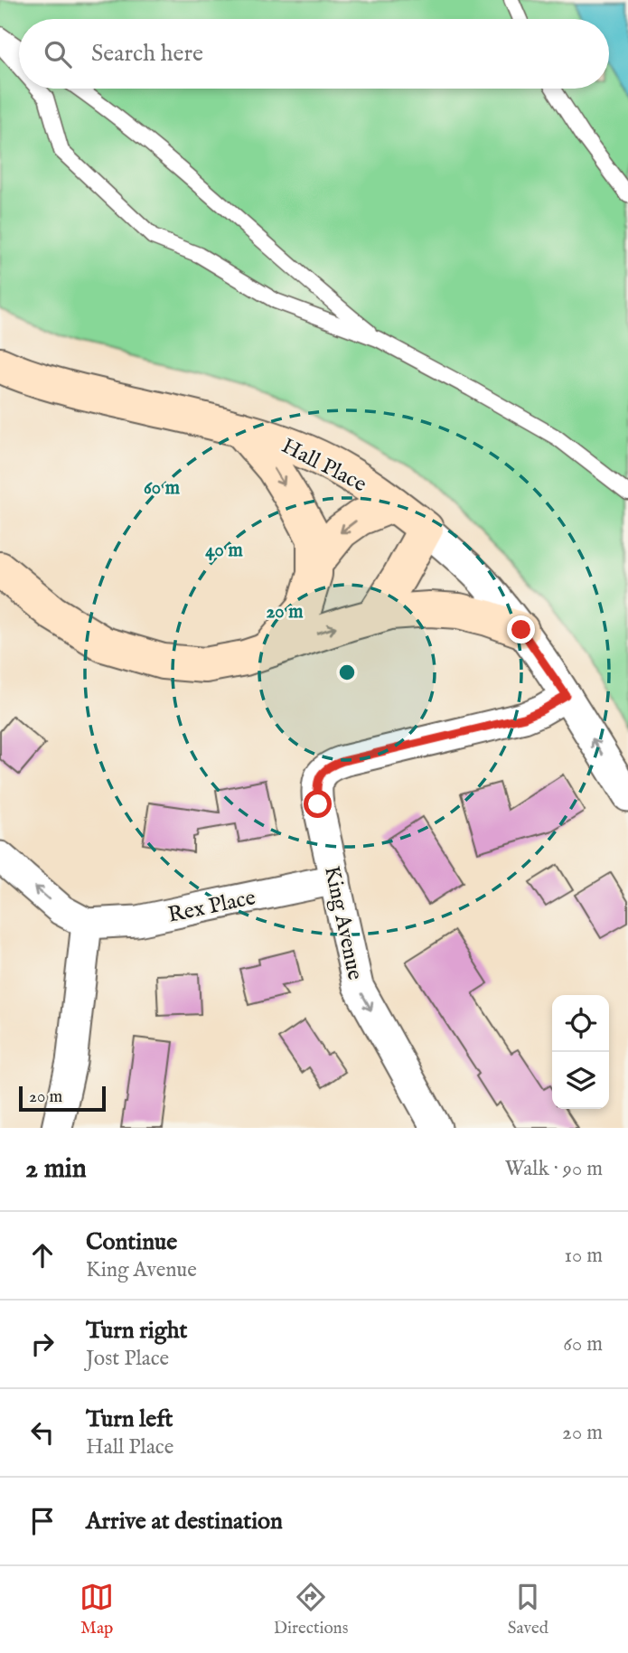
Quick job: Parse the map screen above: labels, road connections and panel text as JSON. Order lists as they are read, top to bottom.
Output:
{
  "streets": {
    "main road": ["Hall Place"],
    "street": ["Rex Place", "King Avenue"]
  },
  "crossings": [
    ["Hall Place", "King Avenue"],
    ["Rex Place", "King Avenue"]
  ],
  "one_way": ["King Avenue"],
  "scale_bar": "20 m",
  "page": {
    "search": "Search here",
    "scale": "20 m",
    "heading": ["2 min", "Walk · 90 m"],
    "list": [
      ["Continue", "King Avenue", "10 m"],
      ["Turn right", "Jost Place", "60 m"],
      ["Turn left", "Hall Place", "20 m"],
      "Arrive at destination"
    ],
    "nav": ["Map", "Directions", "Saved"]
  },
  "rings": ["60 m", "40 m", "20 m"]
}
